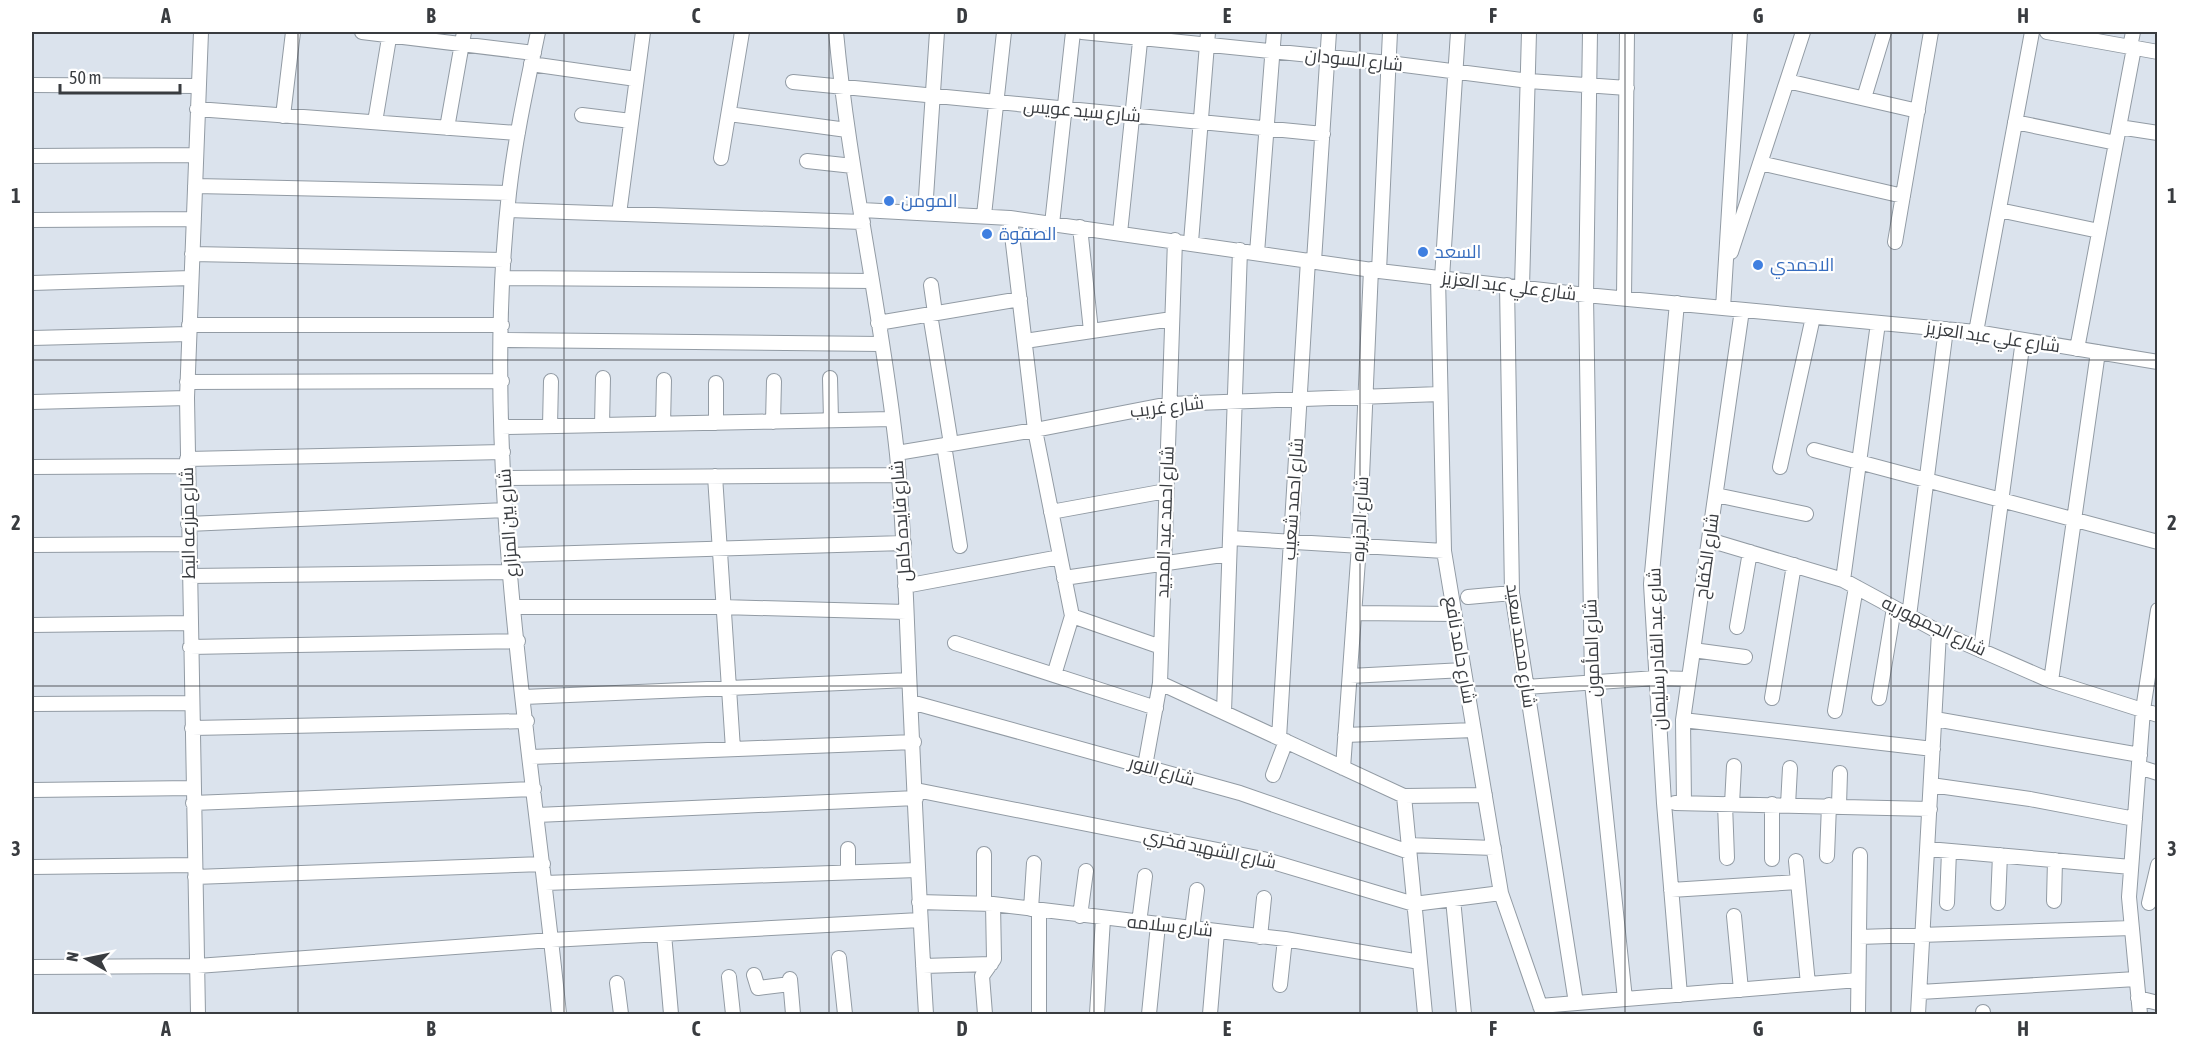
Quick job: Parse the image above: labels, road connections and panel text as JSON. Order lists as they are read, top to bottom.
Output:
{
  "streets": {
    "street": [
      "شارع السودان",
      "شارع سيد عويس",
      "شارع علي عبد العزيز",
      "شارع غريب",
      "شارع احمد شعيب",
      "شارع الجزيره",
      "شارع فايده كامل",
      "شارع احمد عبد المجيد",
      "شارع مزرعه البط",
      "شارع بين المزارع",
      "شارع الكفاح",
      "شارع الجمهوريه",
      "شارع محمد سعيد",
      "شارع المأمون",
      "شارع عبد القادر سليمان",
      "شارع حامد نافع",
      "شارع النور",
      "شارع الشهيد فخري",
      "شارع سلامه"
    ]
  },
  "crossings": [
    ["شارع السودان", "شارع احمد شعيب"],
    ["شارع السودان", "شارع الجزيره"],
    ["شارع السودان", "شارع المأمون"],
    ["شارع السودان", "شارع حامد نافع"],
    ["شارع سيد عويس", "شارع احمد شعيب"],
    ["شارع سيد عويس", "شارع فايده كامل"],
    ["شارع علي عبد العزيز", "شارع احمد شعيب"],
    ["شارع علي عبد العزيز", "شارع الجزيره"],
    ["شارع علي عبد العزيز", "شارع فايده كامل"],
    ["شارع علي عبد العزيز", "شارع احمد عبد المجيد"],
    ["شارع علي عبد العزيز", "شارع بين المزارع"],
    ["شارع علي عبد العزيز", "شارع الكفاح"],
    ["شارع علي عبد العزيز", "شارع محمد سعيد"],
    ["شارع علي عبد العزيز", "شارع المأمون"],
    ["شارع علي عبد العزيز", "شارع عبد القادر سليمان"],
    ["شارع علي عبد العزيز", "شارع حامد نافع"],
    ["شارع غريب", "شارع احمد شعيب"],
    ["شارع غريب", "شارع الجزيره"],
    ["شارع غريب", "شارع فايده كامل"],
    ["شارع غريب", "شارع احمد عبد المجيد"],
    ["شارع غريب", "شارع حامد نافع"],
    ["شارع فايده كامل", "شارع النور"],
    ["شارع فايده كامل", "شارع الشهيد فخري"],
    ["شارع فايده كامل", "شارع سلامه"],
    ["شارع احمد عبد المجيد", "شارع النور"],
    ["شارع بين المزارع", "شارع الشهيد فخري"],
    ["شارع الكفاح", "شارع الجمهوريه"],
    ["شارع حامد نافع", "شارع النور"],
    ["شارع حامد نافع", "شارع الشهيد فخري"]
  ],
  "places": [
    "المومن",
    "الصفوة",
    "السعد",
    "الاحمدي"
  ],
  "scale_bar": "50 m",
  "north": "left",
  "grid": {
    "columns": [
      "A",
      "B",
      "C",
      "D",
      "E",
      "F",
      "G",
      "H"
    ],
    "rows": ["1", "2", "3"]
  }
}
